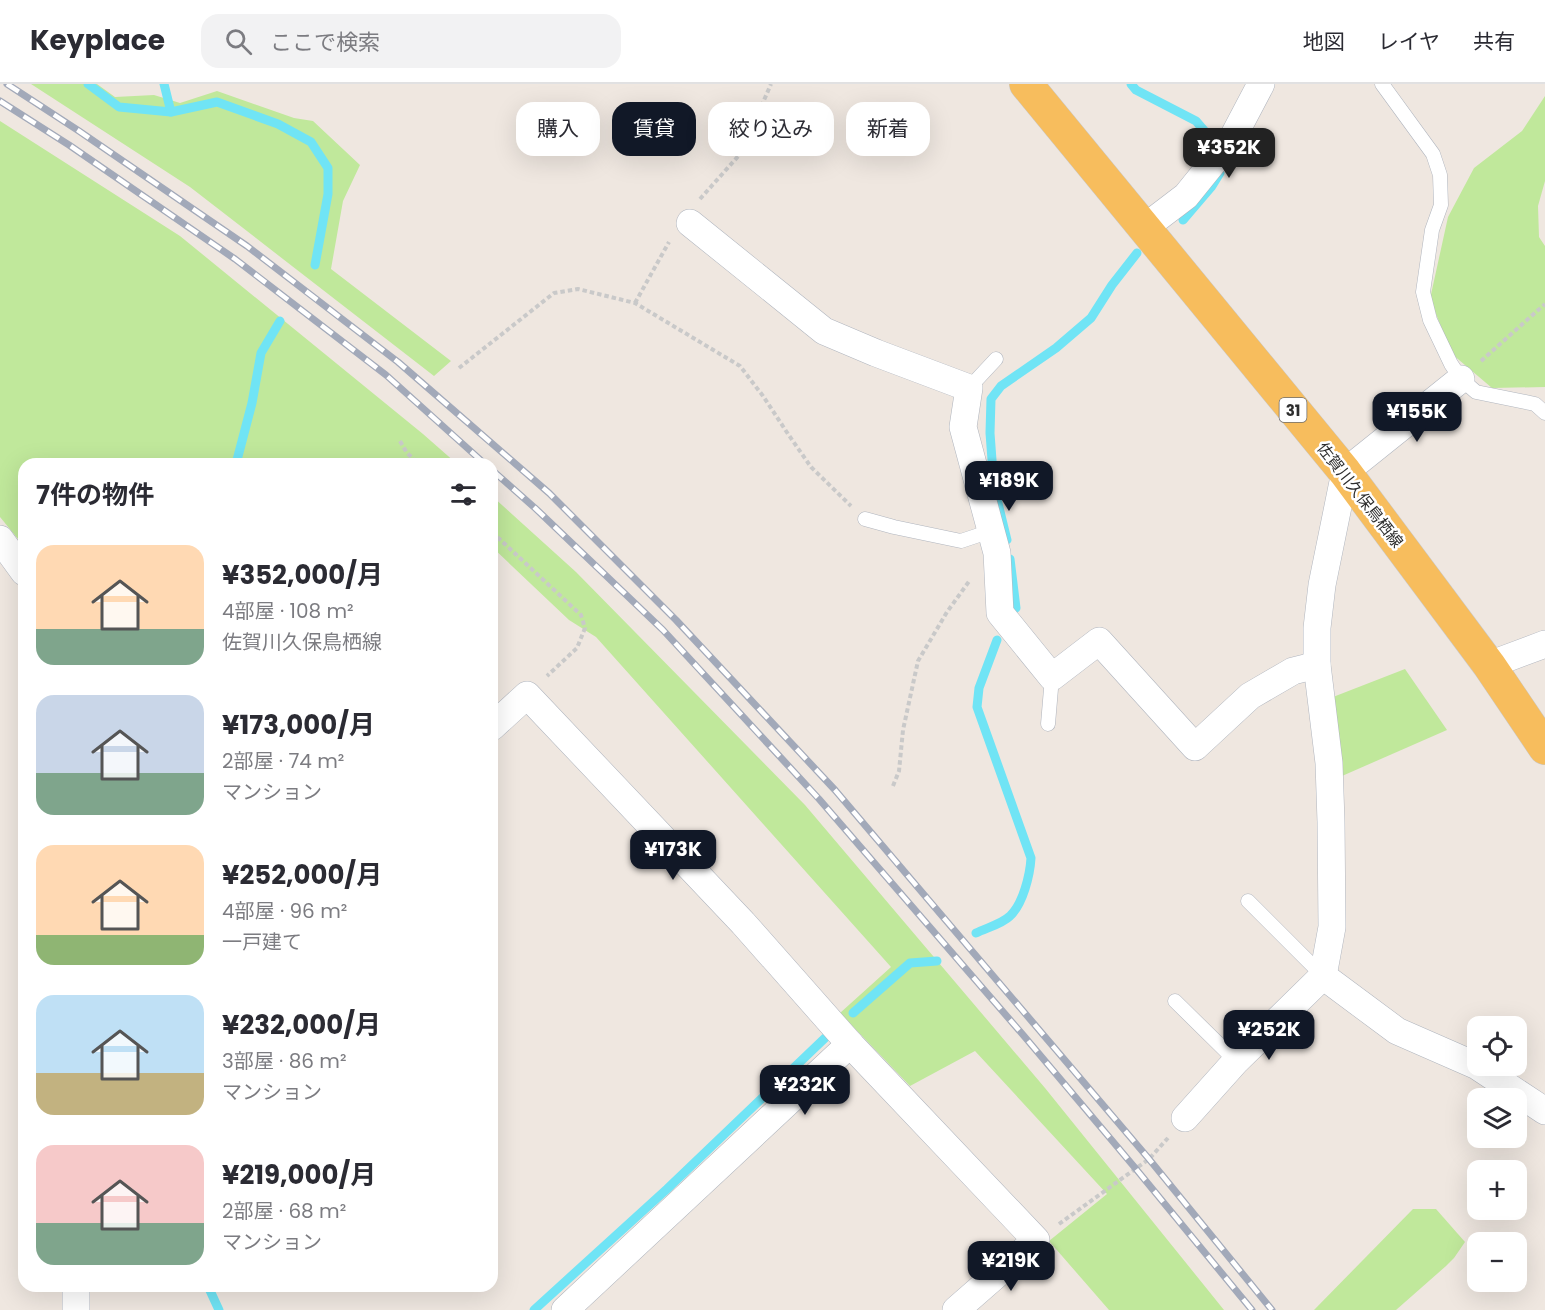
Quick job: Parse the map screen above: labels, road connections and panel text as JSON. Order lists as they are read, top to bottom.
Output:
{
  "streets": {
    "main road": ["31", "佐賀川久保鳥栖線"]
  },
  "page": {
    "header": "Keyplace",
    "search": "ここで検索",
    "nav": ["地図", "レイヤ", "共有"],
    "chip": [
      "購入",
      "賃貸",
      "絞り込み",
      "新着"
    ],
    "price": [
      "¥352K",
      "¥155K",
      "¥189K",
      "¥173K",
      "¥252K",
      "¥232K",
      "¥219K"
    ],
    "heading": "7件の物件",
    "list": [
      {
        "name": "¥352,000/月",
        "note": "4部屋 · 108 m² · 佐賀川久保鳥栖線"
      },
      {
        "name": "¥173,000/月",
        "note": "2部屋 · 74 m² · マンション"
      },
      {
        "name": "¥252,000/月",
        "note": "4部屋 · 96 m² · 一戸建て"
      },
      {
        "name": "¥232,000/月",
        "note": "3部屋 · 86 m² · マンション"
      },
      {
        "name": "¥219,000/月",
        "note": "2部屋 · 68 m² · マンション"
      }
    ],
    "map_buttons": ["+", "−"]
  }
}
